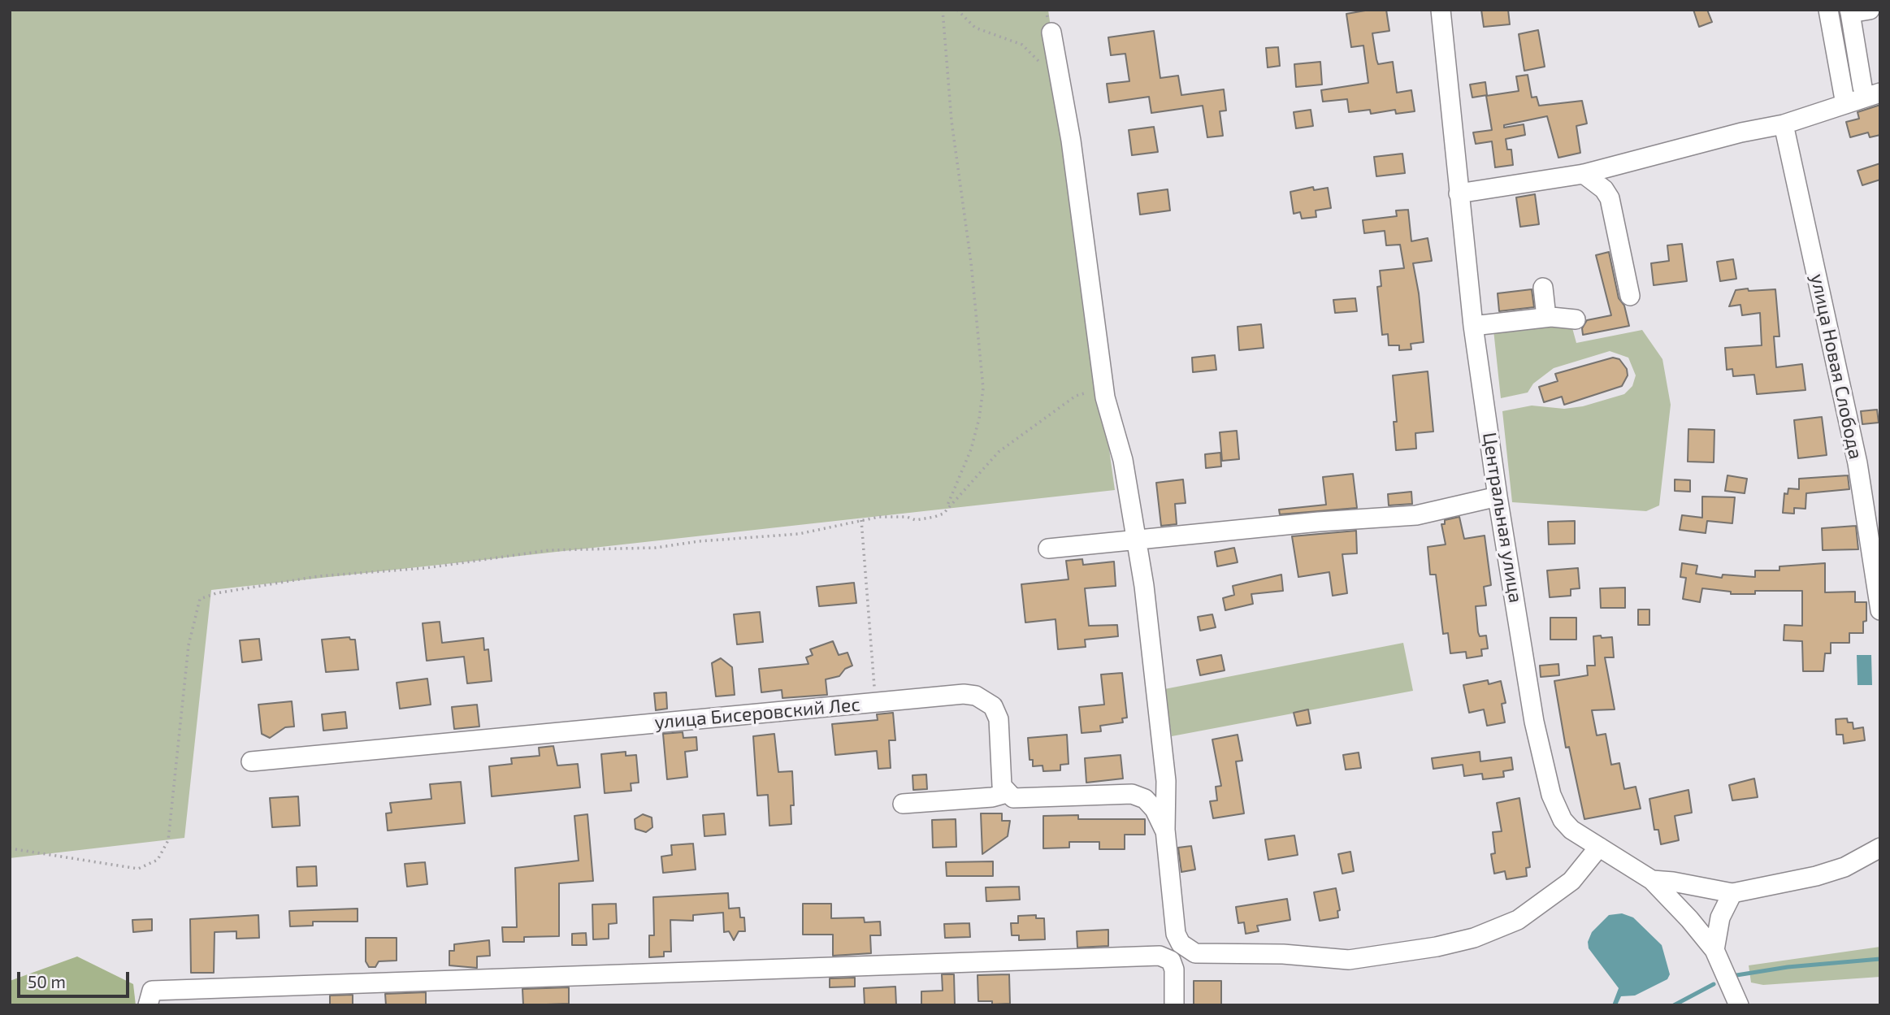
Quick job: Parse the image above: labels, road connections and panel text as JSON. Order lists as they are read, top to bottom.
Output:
{
  "streets": {
    "street": ["улица Новая Слобода", "Центральная улица", "улица Бисеровский Лес"]
  },
  "scale_bar": "50 m"
}
